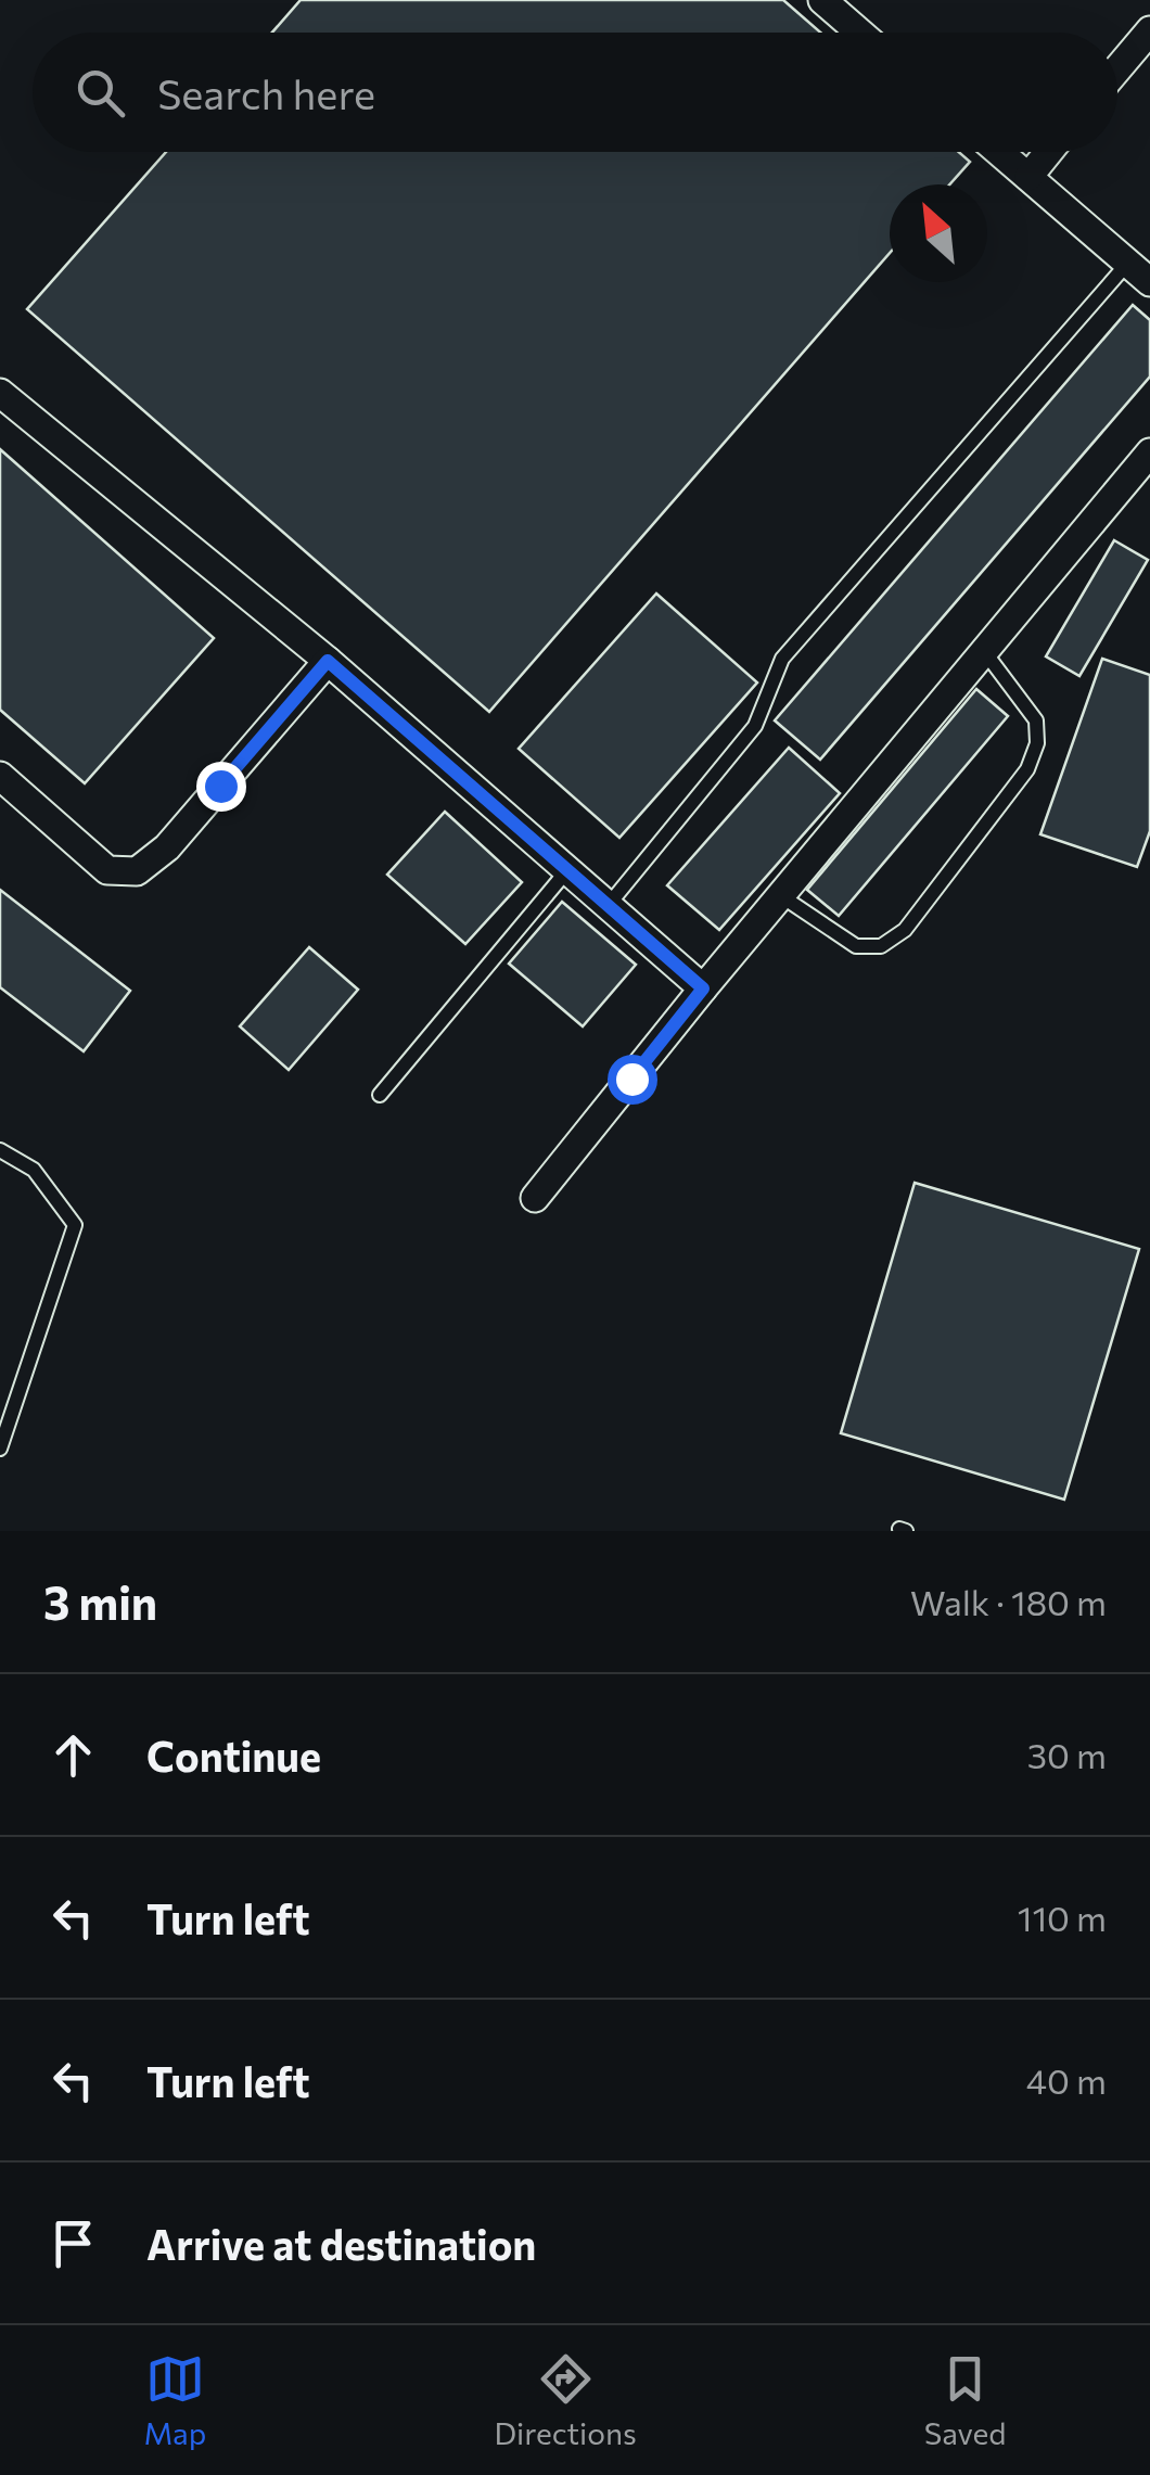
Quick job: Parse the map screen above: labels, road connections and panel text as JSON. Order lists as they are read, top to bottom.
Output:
{
  "north": "top left",
  "page": {
    "search": "Search here",
    "heading": ["3 min", "Walk · 180 m"],
    "list": [
      ["Continue", "30 m"],
      ["Turn left", "110 m"],
      ["Turn left", "40 m"],
      "Arrive at destination"
    ],
    "nav": ["Map", "Directions", "Saved"]
  }
}
